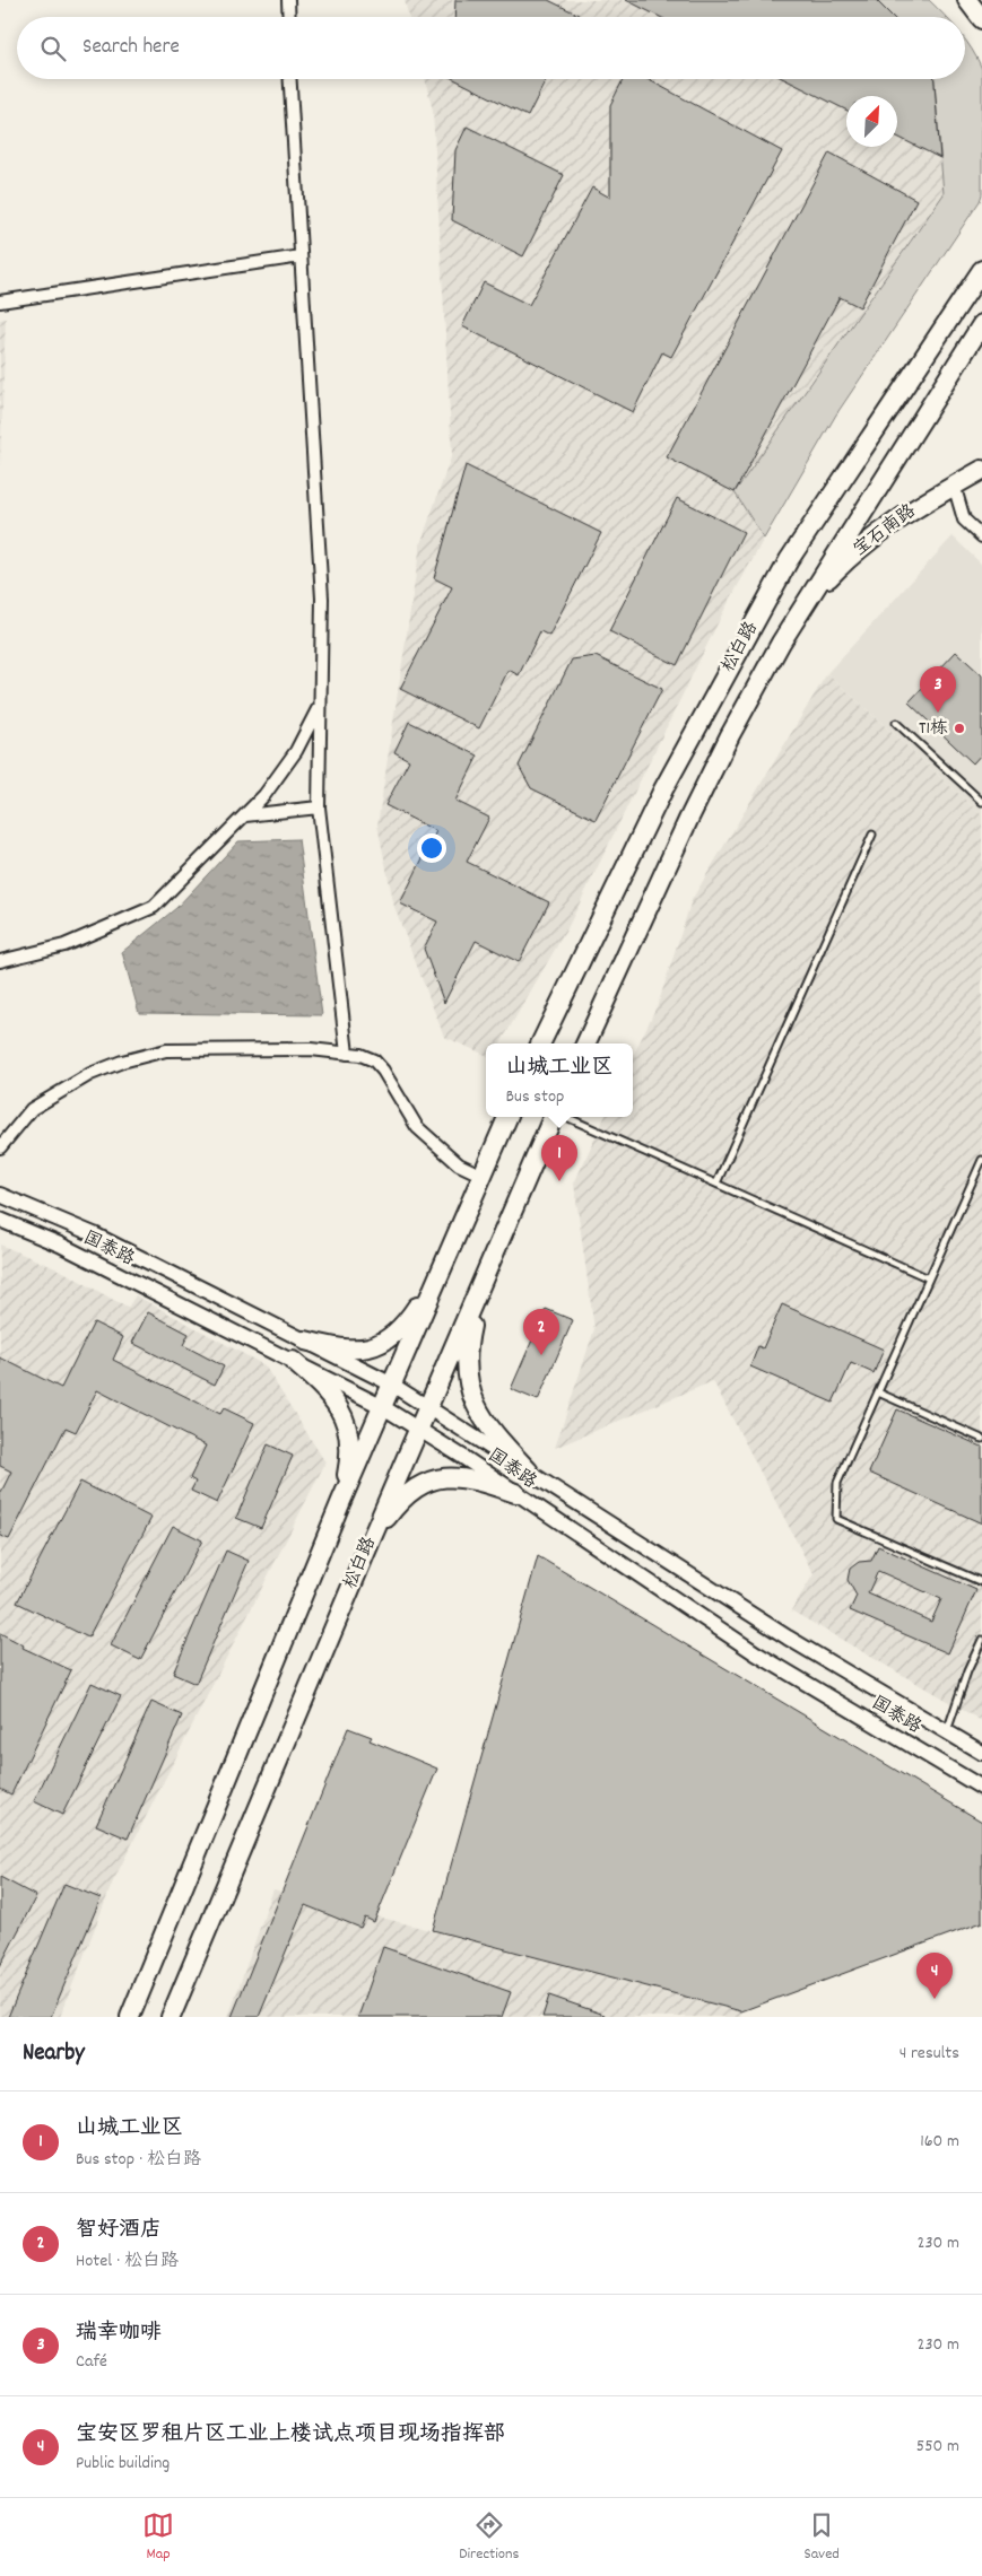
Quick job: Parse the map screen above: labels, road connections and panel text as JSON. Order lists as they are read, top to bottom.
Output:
{
  "streets": {
    "main road": ["宝石南路", "松白路"],
    "street": ["国泰路"]
  },
  "crossings": [
    ["宝石南路", "松白路"],
    ["松白路", "国泰路"]
  ],
  "places": ["T1栋"],
  "north": "top right",
  "page": {
    "search": "Search here",
    "pins": [
      "3",
      "1",
      "2",
      "4"
    ],
    "popup": ["山城工业区", "Bus stop"],
    "heading": ["Nearby", "4 results"],
    "list": [
      {
        "mark": "1",
        "name": "山城工业区",
        "note": "Bus stop · 松白路",
        "value": "160 m"
      },
      {
        "mark": "2",
        "name": "智好酒店",
        "note": "Hotel · 松白路",
        "value": "230 m"
      },
      {
        "mark": "3",
        "name": "瑞幸咖啡",
        "note": "Café",
        "value": "230 m"
      },
      {
        "mark": "4",
        "name": "宝安区罗租片区工业上楼试点项目现场指挥部",
        "note": "Public building",
        "value": "550 m"
      }
    ],
    "nav": ["Map", "Directions", "Saved"]
  }
}
